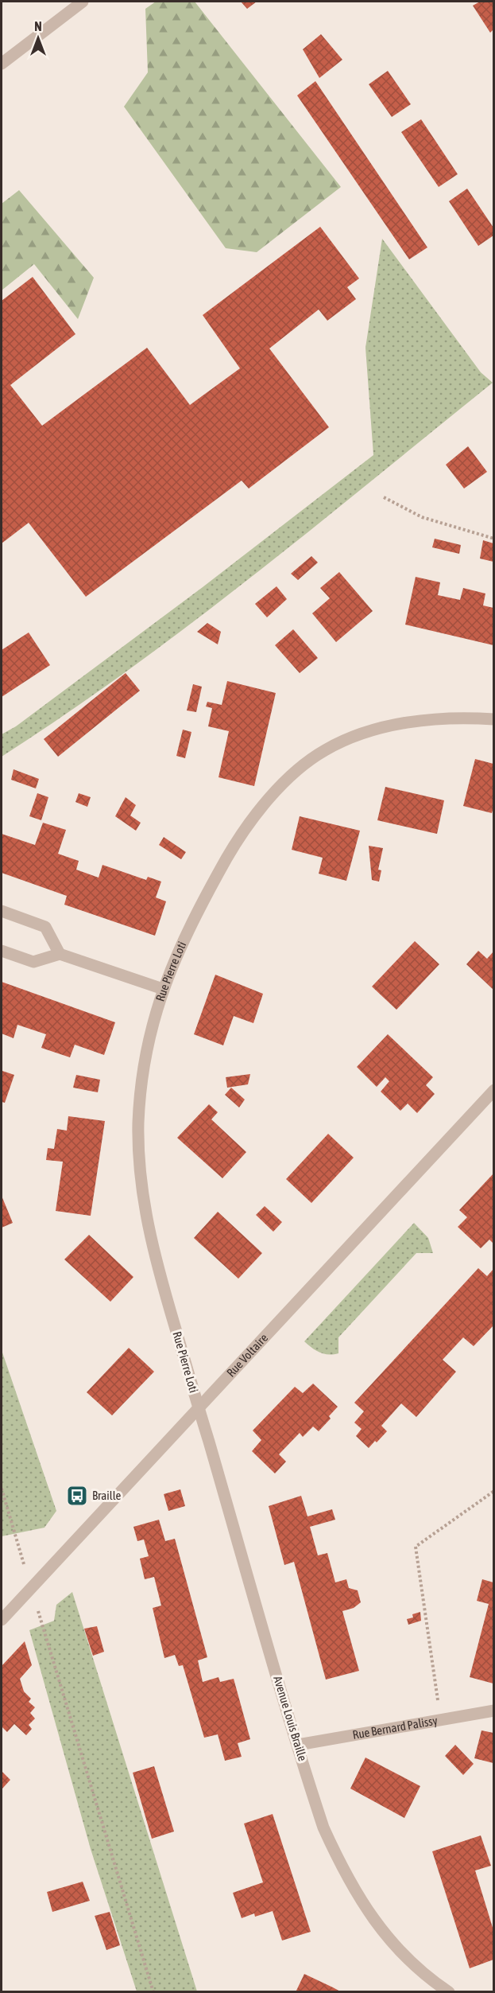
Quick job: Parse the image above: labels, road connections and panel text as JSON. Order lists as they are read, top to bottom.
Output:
{
  "streets": {
    "street": [
      "Rue Pierre Loti",
      "Rue Voltaire",
      "Avenue Louis Braille",
      "Rue Bernard Palissy"
    ]
  },
  "crossings": [
    ["Rue Pierre Loti", "Rue Voltaire"],
    ["Rue Pierre Loti", "Avenue Louis Braille"],
    ["Rue Voltaire", "Avenue Louis Braille"],
    ["Avenue Louis Braille", "Rue Bernard Palissy"]
  ],
  "places": {
    "bus stop": ["Braille"]
  },
  "north": "top"
}
